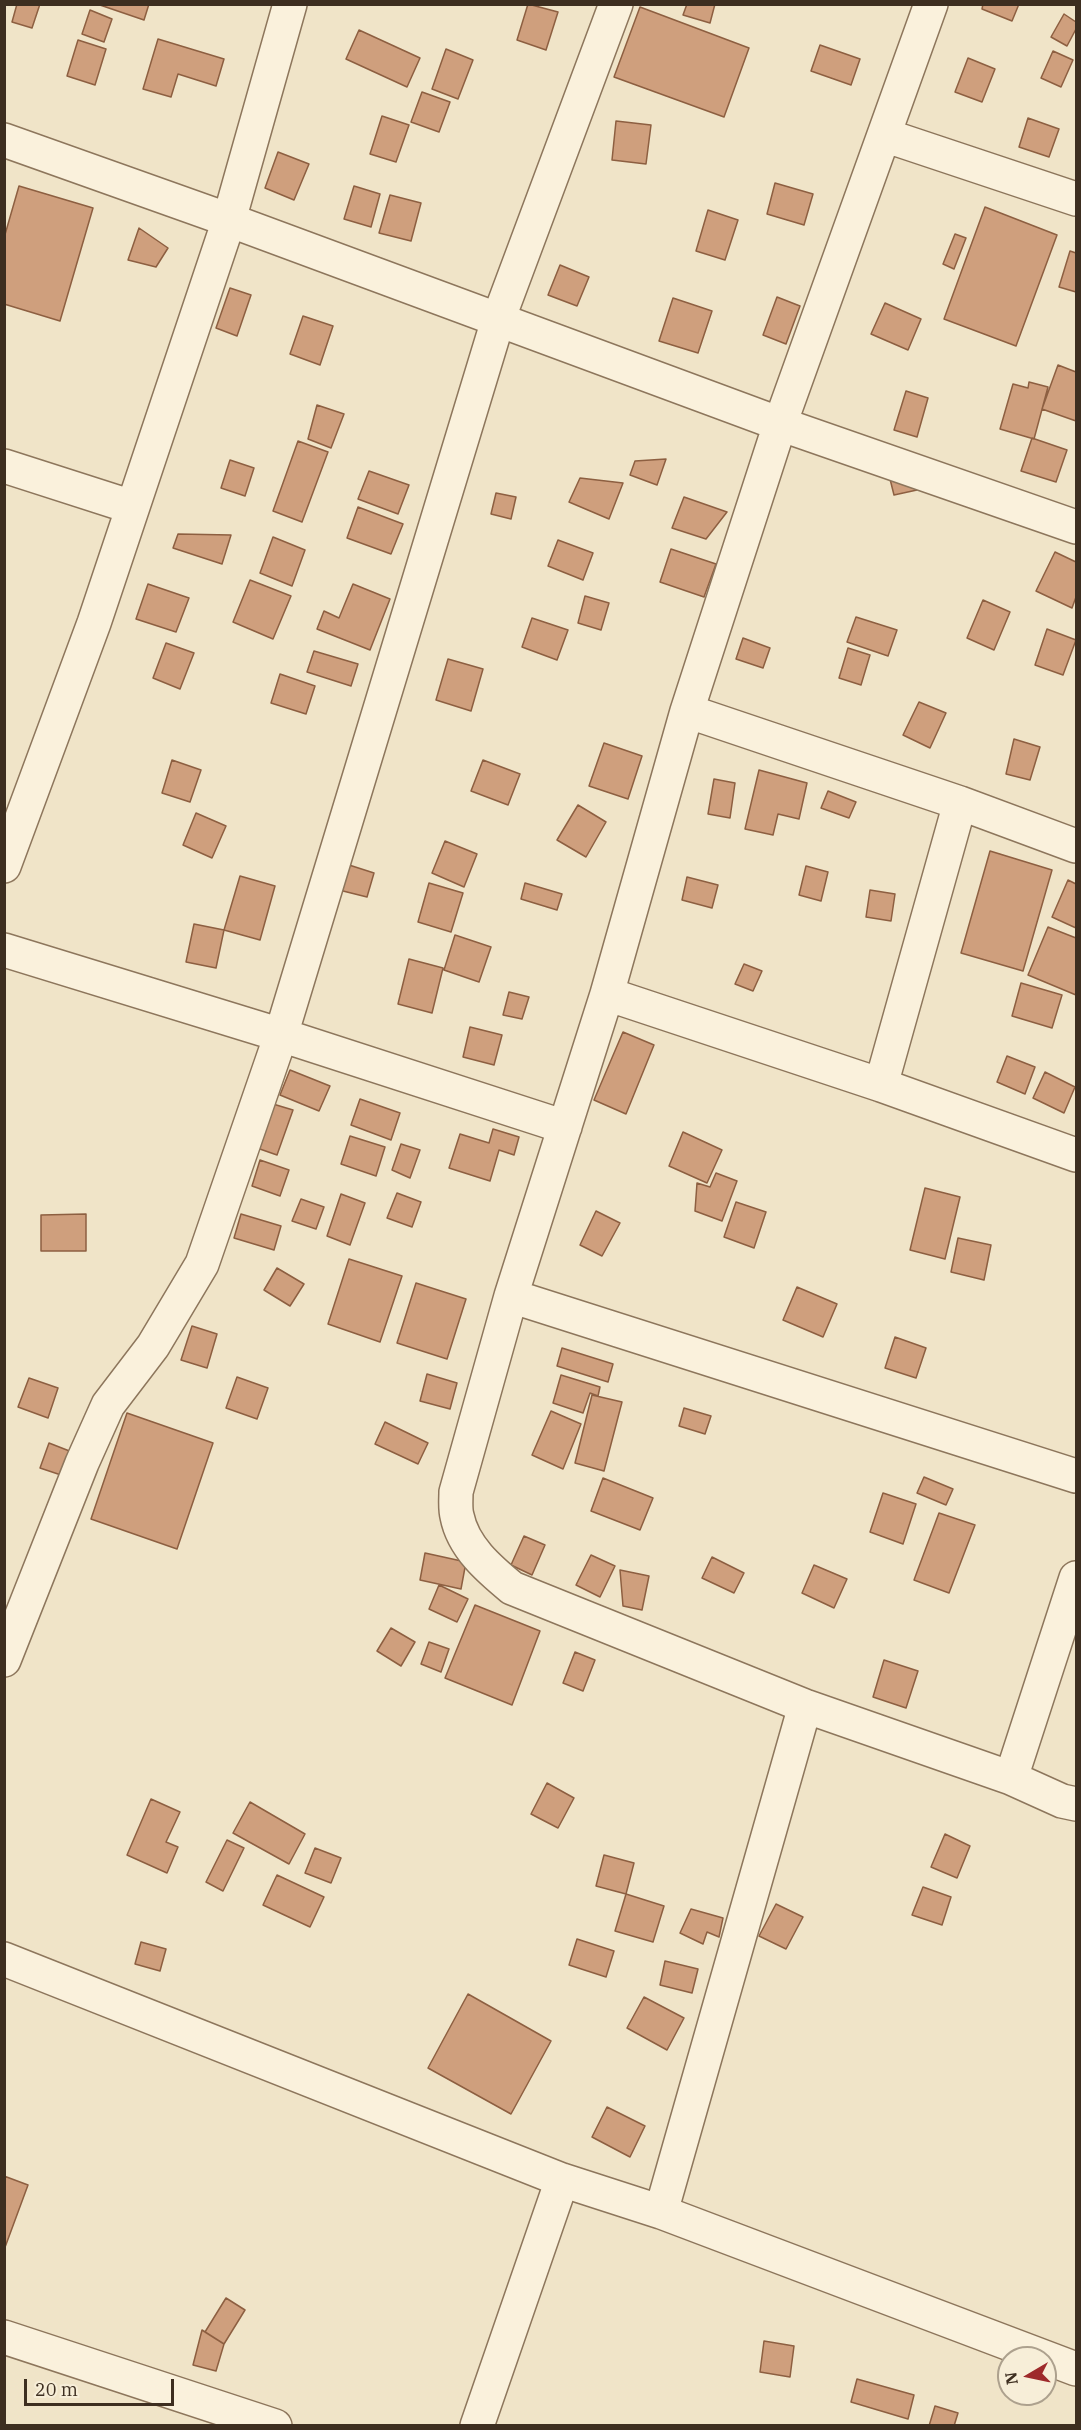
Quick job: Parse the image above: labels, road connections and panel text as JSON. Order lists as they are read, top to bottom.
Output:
{
  "scale_bar": "20 m",
  "north": "left"
}
